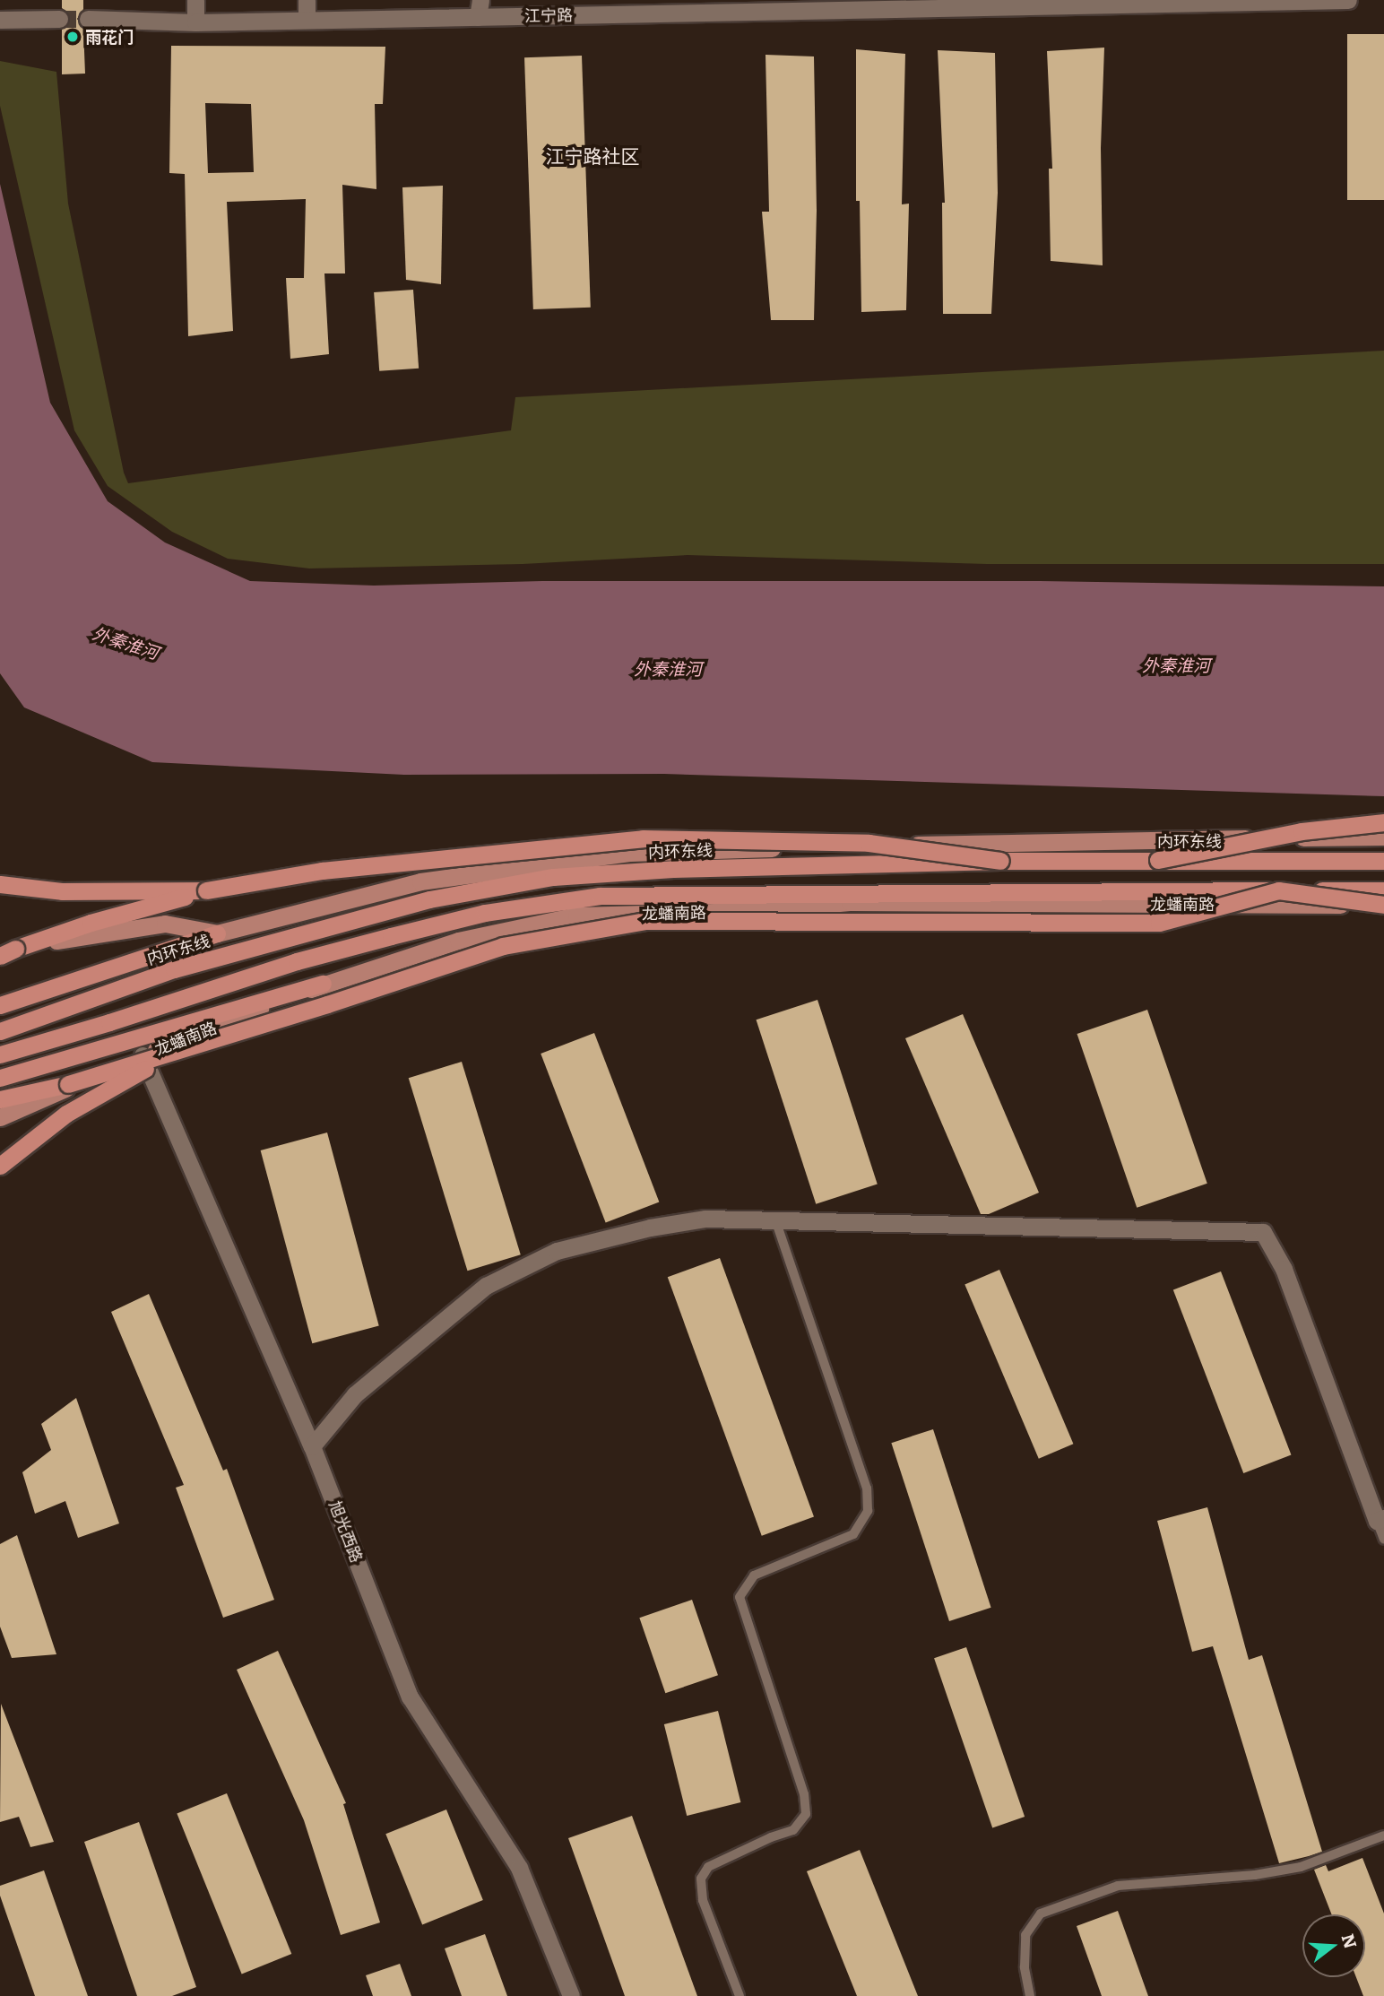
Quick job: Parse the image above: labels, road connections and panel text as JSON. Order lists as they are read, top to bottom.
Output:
{
  "streets": {
    "highway": ["内环东线"],
    "main road": ["龙蟠南路"],
    "street": ["江宁路", "旭光西路"]
  },
  "crossings": [
    ["龙蟠南路", "旭光西路"]
  ],
  "districts": ["江宁路社区"],
  "water": ["外秦淮河"],
  "places": ["雨花门"],
  "north": "right"
}
